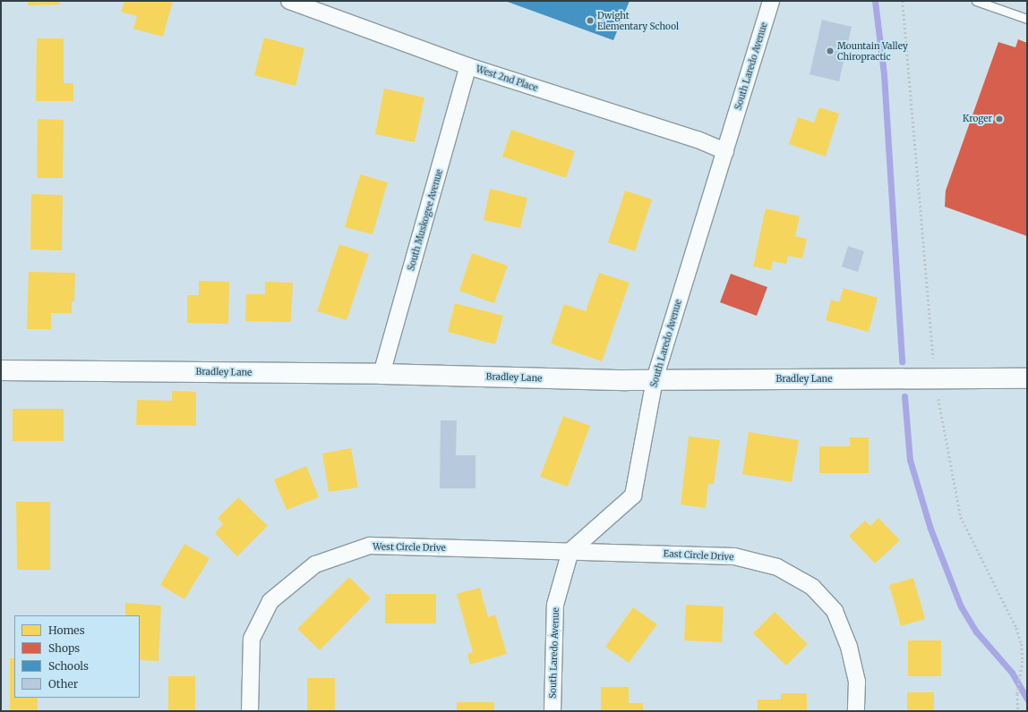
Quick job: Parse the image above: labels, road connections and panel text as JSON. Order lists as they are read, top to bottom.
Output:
{
  "streets": {
    "street": [
      "South Laredo Avenue",
      "West 2nd Place",
      "South Muskogee Avenue",
      "Bradley Lane",
      "West Circle Drive",
      "East Circle Drive"
    ]
  },
  "crossings": [
    ["South Laredo Avenue", "West 2nd Place"],
    ["South Laredo Avenue", "Bradley Lane"],
    ["South Laredo Avenue", "West Circle Drive"],
    ["South Laredo Avenue", "East Circle Drive"],
    ["West 2nd Place", "South Muskogee Avenue"],
    ["South Muskogee Avenue", "Bradley Lane"],
    ["West Circle Drive", "East Circle Drive"]
  ],
  "places": ["Dwight Elementary School", "Mountain Valley Chiropractic", "Kroger"],
  "legend": [
    "Homes",
    "Shops",
    "Schools",
    "Other"
  ]
}
